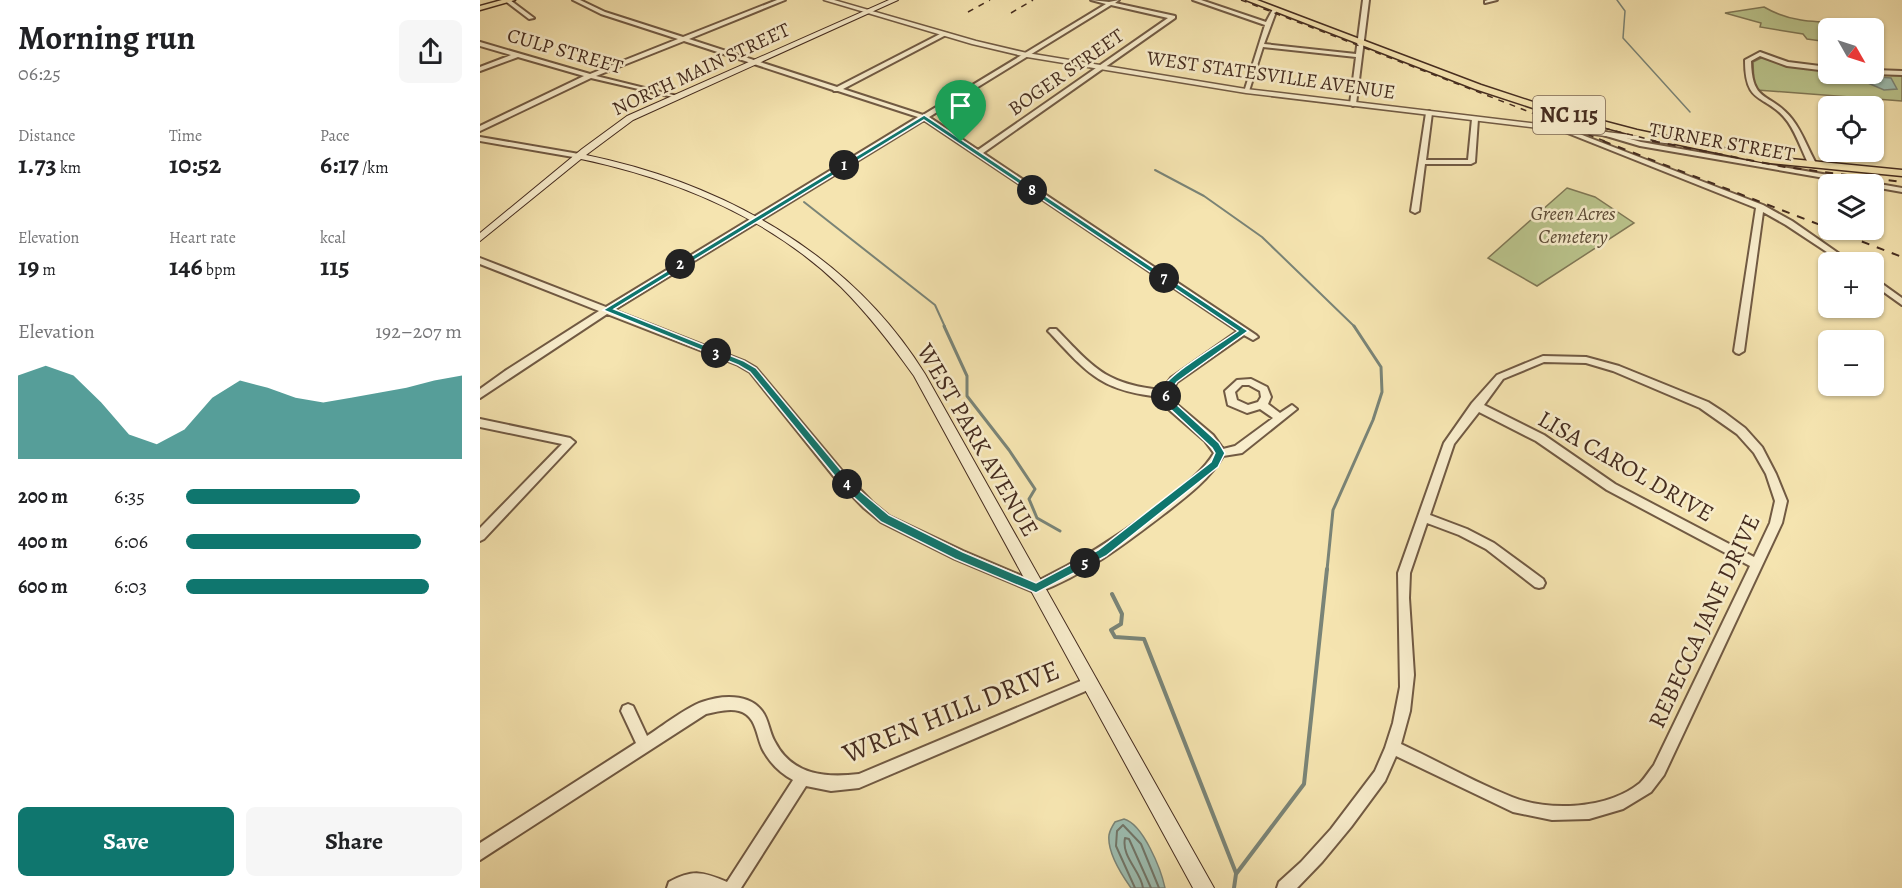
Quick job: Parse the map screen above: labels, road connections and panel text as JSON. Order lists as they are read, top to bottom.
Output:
{
  "streets": {
    "main road": ["NORTH MAIN STREET", "NC 115", "WEST PARK AVENUE"],
    "street": [
      "CULP STREET",
      "BOGER STREET",
      "WEST STATESVILLE AVENUE",
      "TURNER STREET",
      "LISA CAROL DRIVE",
      "REBECCA JANE DRIVE",
      "WREN HILL DRIVE"
    ]
  },
  "crossings": [
    ["CULP STREET", "NORTH MAIN STREET"],
    ["NORTH MAIN STREET", "WEST STATESVILLE AVENUE"],
    ["NORTH MAIN STREET", "WEST PARK AVENUE"],
    ["BOGER STREET", "WEST STATESVILLE AVENUE"],
    ["WEST STATESVILLE AVENUE", "NC 115"],
    ["WEST STATESVILLE AVENUE", "TURNER STREET"],
    ["WEST PARK AVENUE", "WREN HILL DRIVE"],
    ["LISA CAROL DRIVE", "REBECCA JANE DRIVE"]
  ],
  "parks": ["Green Acres Cemetery"],
  "north": "bottom right",
  "page": {
    "heading": ["Morning run", "06:25"],
    "map_buttons": ["+", "−"],
    "stats": [
      ["Distance", "1.73 km"],
      ["Time", "10:52"],
      ["Pace", "6:17 /km"],
      ["Elevation", "19 m"],
      ["Heart rate", "146 bpm"],
      ["kcal", "115"]
    ],
    "pins": [
      "1",
      "8",
      "2",
      "7",
      "3",
      "6",
      "4",
      "5"
    ],
    "chart": ["Elevation", "192–207 m"],
    "list": [
      {
        "name": "200 m",
        "note": "6:35"
      },
      {
        "name": "400 m",
        "note": "6:06"
      },
      {
        "name": "600 m",
        "note": "6:03"
      }
    ],
    "buttons": ["Save", "Share"]
  }
}
